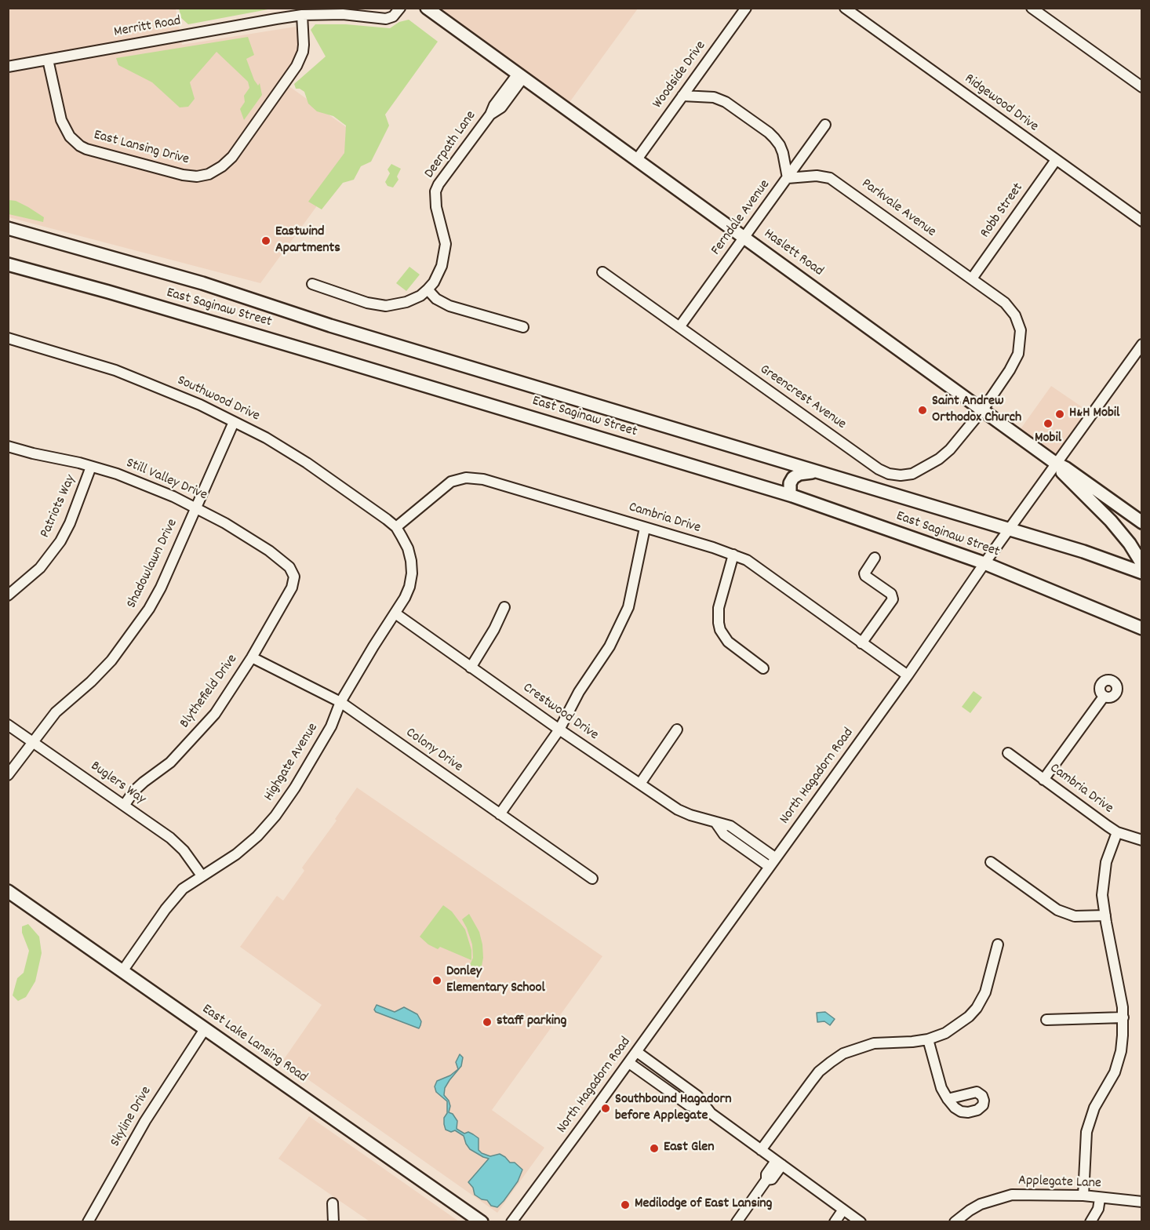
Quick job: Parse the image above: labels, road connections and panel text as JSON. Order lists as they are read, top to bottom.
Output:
{
  "streets": {
    "main road": ["Haslett Road", "East Saginaw Street", "East Lake Lansing Road"],
    "street": [
      "Merritt Road",
      "Woodside Drive",
      "Ridgewood Drive",
      "Deerpath Lane",
      "East Lansing Drive",
      "Parkvale Avenue",
      "Robb Street",
      "Ferndale Avenue",
      "Greencrest Avenue",
      "Southwood Drive",
      "Still Valley Drive",
      "Patriots Way",
      "Cambria Drive",
      "Shadowlawn Drive",
      "Blythefield Drive",
      "Crestwood Drive",
      "Colony Drive",
      "Highgate Avenue",
      "North Hagadorn Road",
      "Buglers Way",
      "Skyline Drive",
      "Applegate Lane"
    ]
  },
  "crossings": [
    ["Merritt Road", "East Lansing Drive"],
    ["Woodside Drive", "Haslett Road"],
    ["Ridgewood Drive", "Robb Street"],
    ["Deerpath Lane", "Haslett Road"],
    ["Parkvale Avenue", "Robb Street"],
    ["Parkvale Avenue", "Ferndale Avenue"],
    ["Parkvale Avenue", "Haslett Road"],
    ["Parkvale Avenue", "Greencrest Avenue"],
    ["Ferndale Avenue", "Haslett Road"],
    ["Ferndale Avenue", "Greencrest Avenue"],
    ["Haslett Road", "Greencrest Avenue"],
    ["Haslett Road", "North Hagadorn Road"],
    ["East Saginaw Street", "North Hagadorn Road"],
    ["Southwood Drive", "Cambria Drive"],
    ["Southwood Drive", "Shadowlawn Drive"],
    ["Southwood Drive", "Highgate Avenue"],
    ["Still Valley Drive", "Patriots Way"],
    ["Still Valley Drive", "Shadowlawn Drive"],
    ["Still Valley Drive", "Blythefield Drive"],
    ["Cambria Drive", "Highgate Avenue"],
    ["Cambria Drive", "North Hagadorn Road"],
    ["Shadowlawn Drive", "Buglers Way"],
    ["Blythefield Drive", "Colony Drive"],
    ["Blythefield Drive", "Buglers Way"],
    ["Crestwood Drive", "Highgate Avenue"],
    ["Crestwood Drive", "North Hagadorn Road"],
    ["Colony Drive", "Highgate Avenue"],
    ["Highgate Avenue", "Buglers Way"],
    ["Highgate Avenue", "East Lake Lansing Road"],
    ["East Lake Lansing Road", "Skyline Drive"]
  ],
  "places": [
    "Eastwind Apartments",
    "Saint Andrew Orthodox Church",
    "H&H Mobil",
    "Mobil",
    "Donley Elementary School",
    "staff parking",
    "Southbound Hagadorn before Applegate",
    "East Glen",
    "Medilodge of East Lansing"
  ]
}
